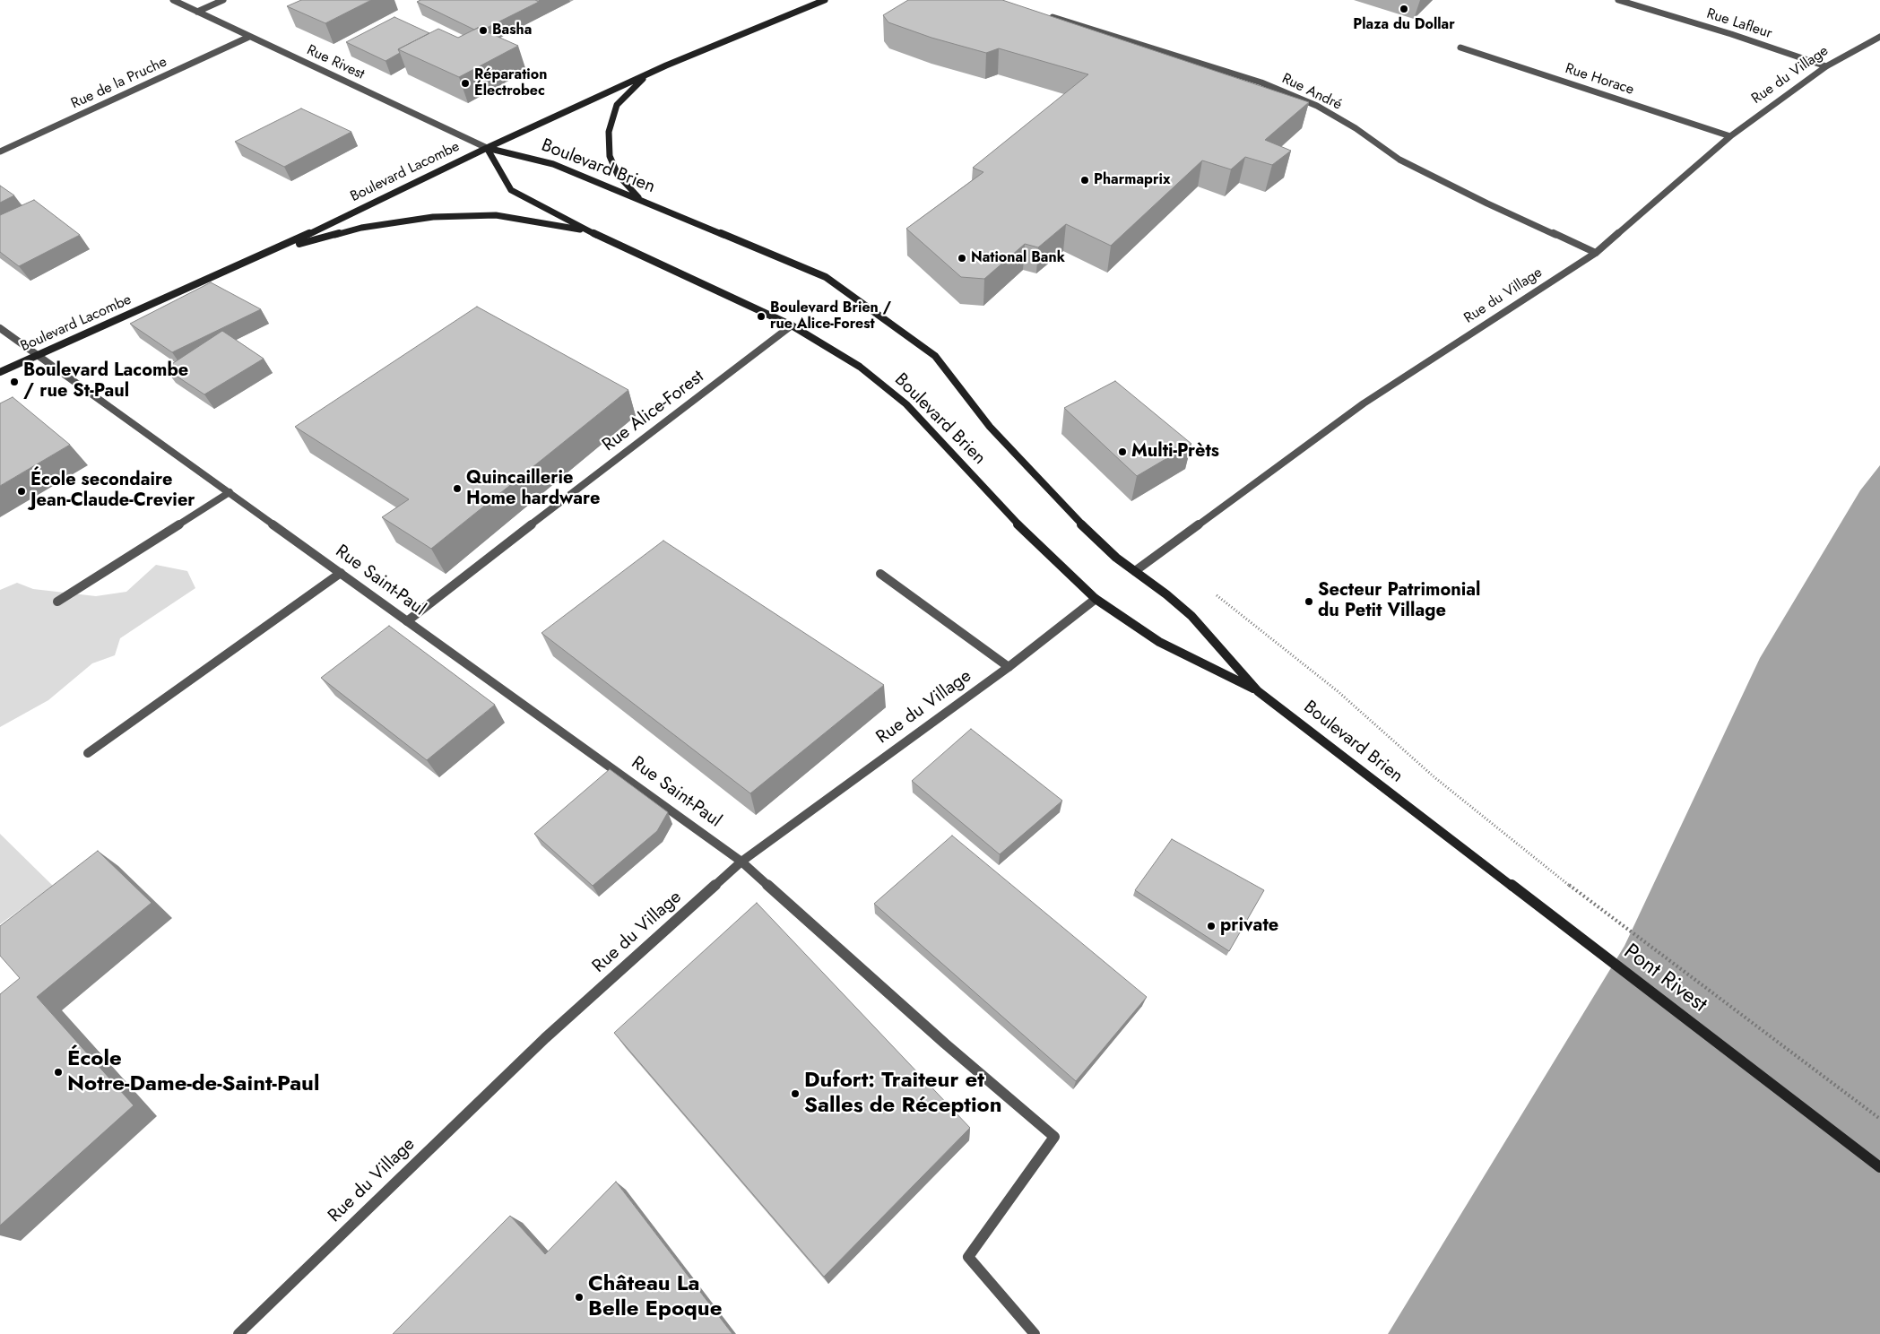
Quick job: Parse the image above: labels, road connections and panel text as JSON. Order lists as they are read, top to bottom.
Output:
{
  "streets": {
    "main road": ["Boulevard Brien", "Boulevard Lacombe", "Pont Rivest"],
    "street": [
      "Rue Lafleur",
      "Rue Rivest",
      "Rue du Village",
      "Rue Horace",
      "Rue de la Pruche",
      "Rue André",
      "Rue Alice-Forest",
      "Rue Saint-Paul"
    ]
  },
  "crossings": [
    ["Rue Lafleur", "Rue du Village"],
    ["Rue Rivest", "Rue de la Pruche"],
    ["Rue Rivest", "Boulevard Brien"],
    ["Rue Rivest", "Boulevard Lacombe"],
    ["Rue du Village", "Rue Horace"],
    ["Rue du Village", "Rue André"],
    ["Rue du Village", "Boulevard Brien"],
    ["Rue du Village", "Rue Saint-Paul"],
    ["Boulevard Brien", "Boulevard Lacombe"],
    ["Boulevard Brien", "Rue Alice-Forest"],
    ["Boulevard Brien", "Pont Rivest"],
    ["Boulevard Lacombe", "Rue Saint-Paul"],
    ["Rue Alice-Forest", "Rue Saint-Paul"]
  ],
  "places": [
    "Plaza du Dollar",
    "Basha",
    "Réparation Électrobec",
    "Pharmaprix",
    "National Bank",
    "Boulevard Brien / rue Alice-Forest",
    "Boulevard Lacombe / rue St-Paul",
    "Multi-Prèts",
    "Quincaillerie Home hardware",
    "École secondaire Jean-Claude-Crevier",
    "Secteur Patrimonial du Petit Village",
    "private",
    "École Notre-Dame-de-Saint-Paul",
    "Dufort: Traiteur et Salles de Réception",
    "Château La Belle Epoque"
  ]
}
